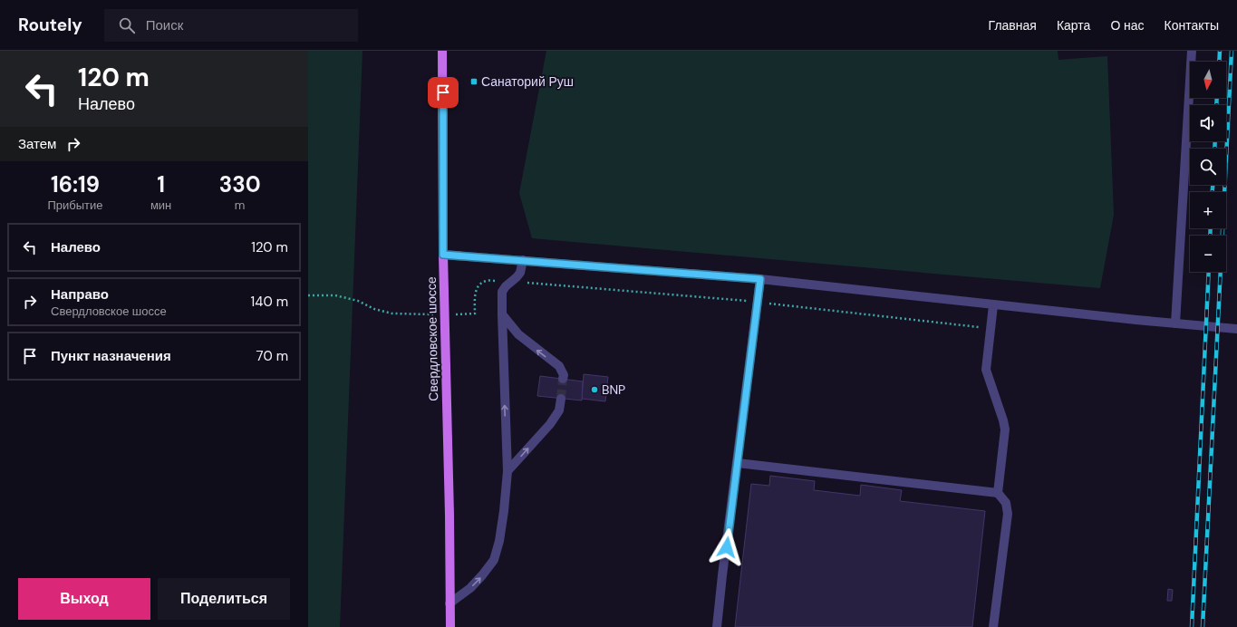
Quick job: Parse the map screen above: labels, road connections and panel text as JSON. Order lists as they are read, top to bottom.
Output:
{
  "streets": {
    "main road": ["Свердловское шоссе"]
  },
  "places": {
    "transit": ["Санаторий Руш"],
    "other": ["BNP"]
  },
  "north": "bottom",
  "page": {
    "header": "Routely",
    "search": "Поиск",
    "nav": [
      "Главная",
      "Карта",
      "О нас",
      "Контакты"
    ],
    "turn": ["120 m", "Налево"],
    "map_buttons": ["+", "−"],
    "then": "Затем",
    "eta": [
      "16:19",
      "Прибытие",
      "1",
      "мин",
      "330",
      "m"
    ],
    "list": [
      {
        "name": "Налево",
        "value": "120 m"
      },
      {
        "name": "Направо",
        "note": "Свердловское шоссе",
        "value": "140 m"
      },
      {
        "name": "Пункт назначения",
        "value": "70 m"
      }
    ],
    "buttons": ["Выход", "Поделиться"]
  }
}
